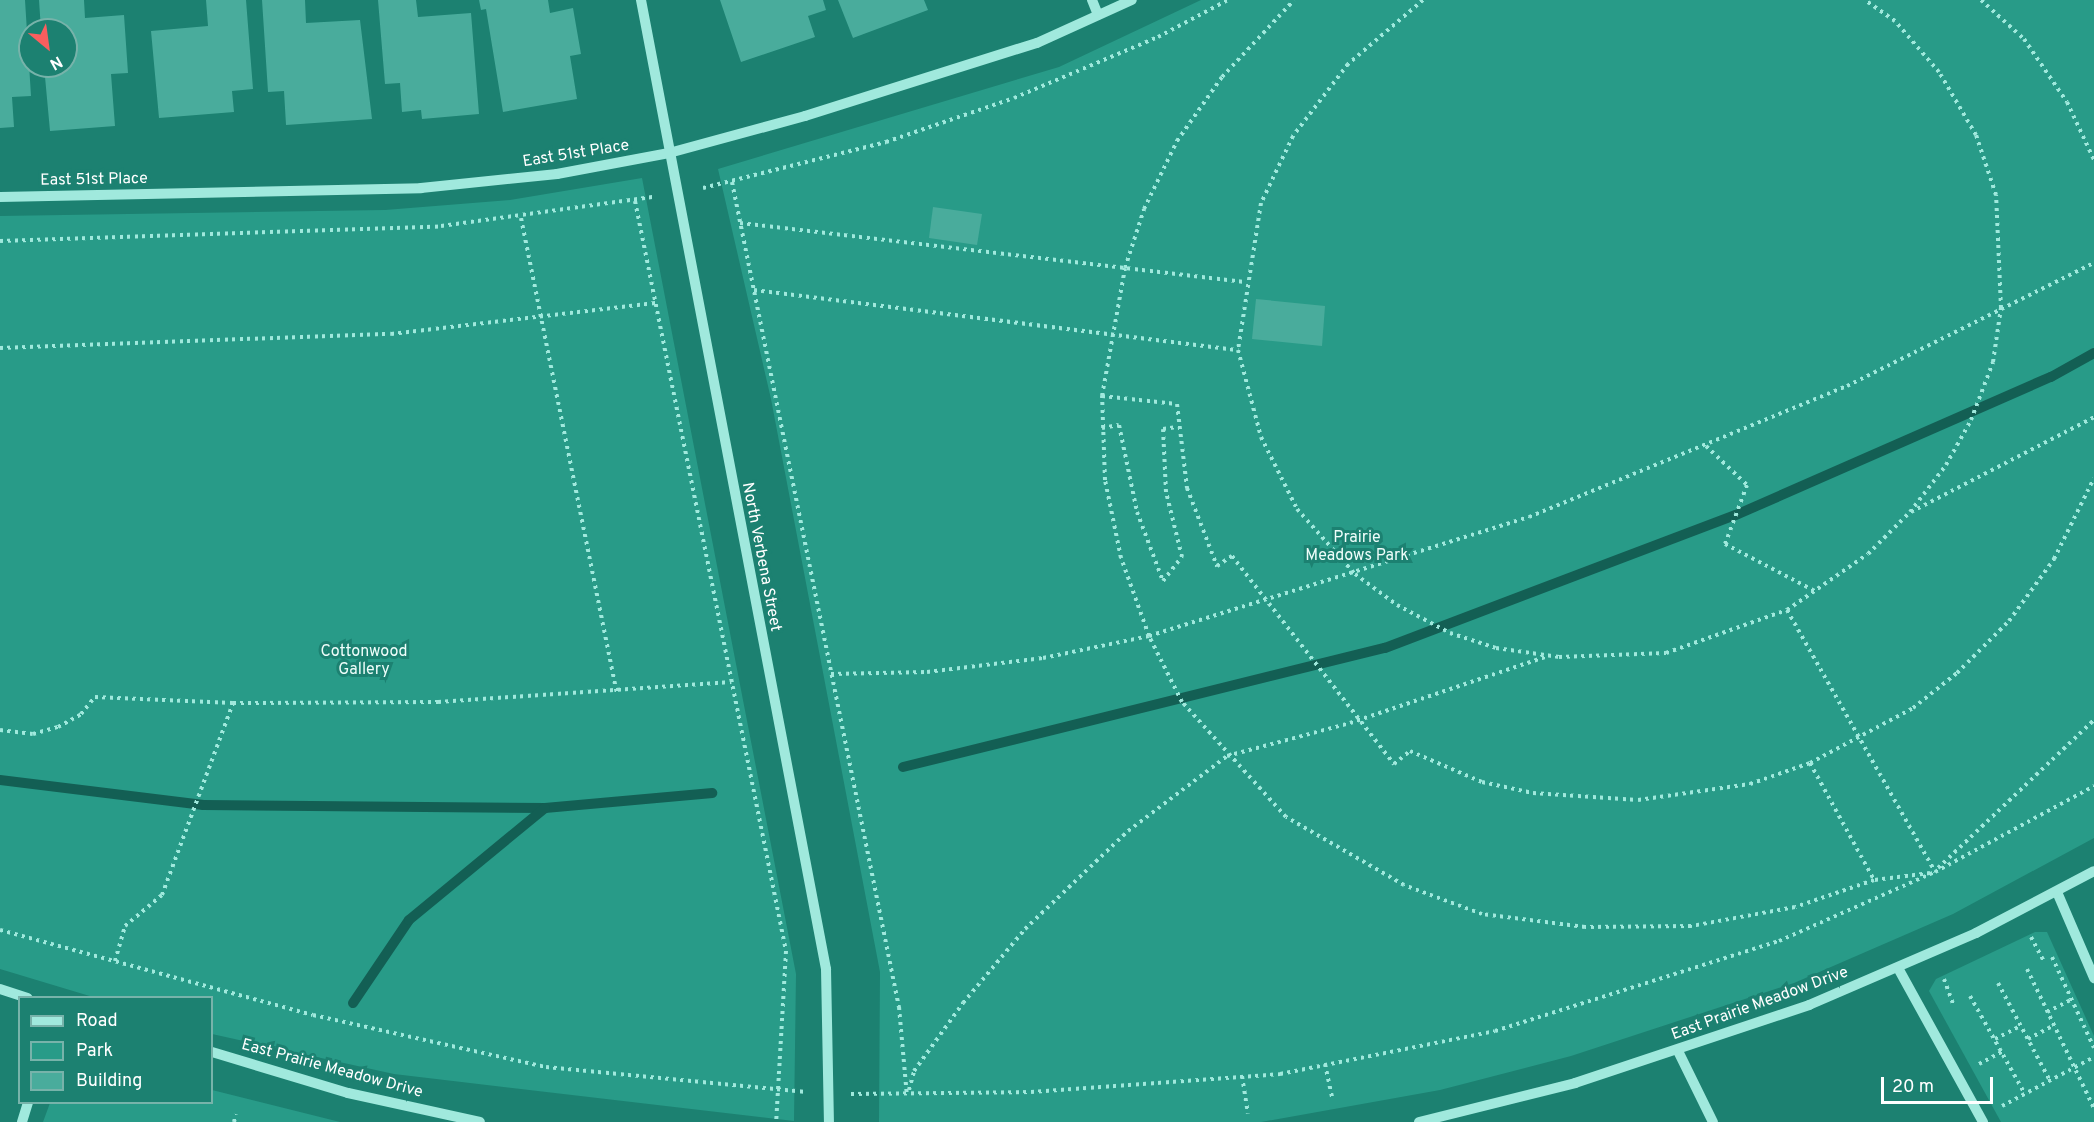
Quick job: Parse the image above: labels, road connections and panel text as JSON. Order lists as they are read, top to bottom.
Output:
{
  "streets": {
    "street": ["East 51st Place", "North Verbena Street", "East Prairie Meadow Drive"]
  },
  "crossings": [
    ["East 51st Place", "North Verbena Street"]
  ],
  "parks": ["Prairie Meadows Park", "Cottonwood Gallery"],
  "legend": ["Road", "Park", "Building"],
  "scale_bar": "20 m",
  "north": "bottom right"
}
